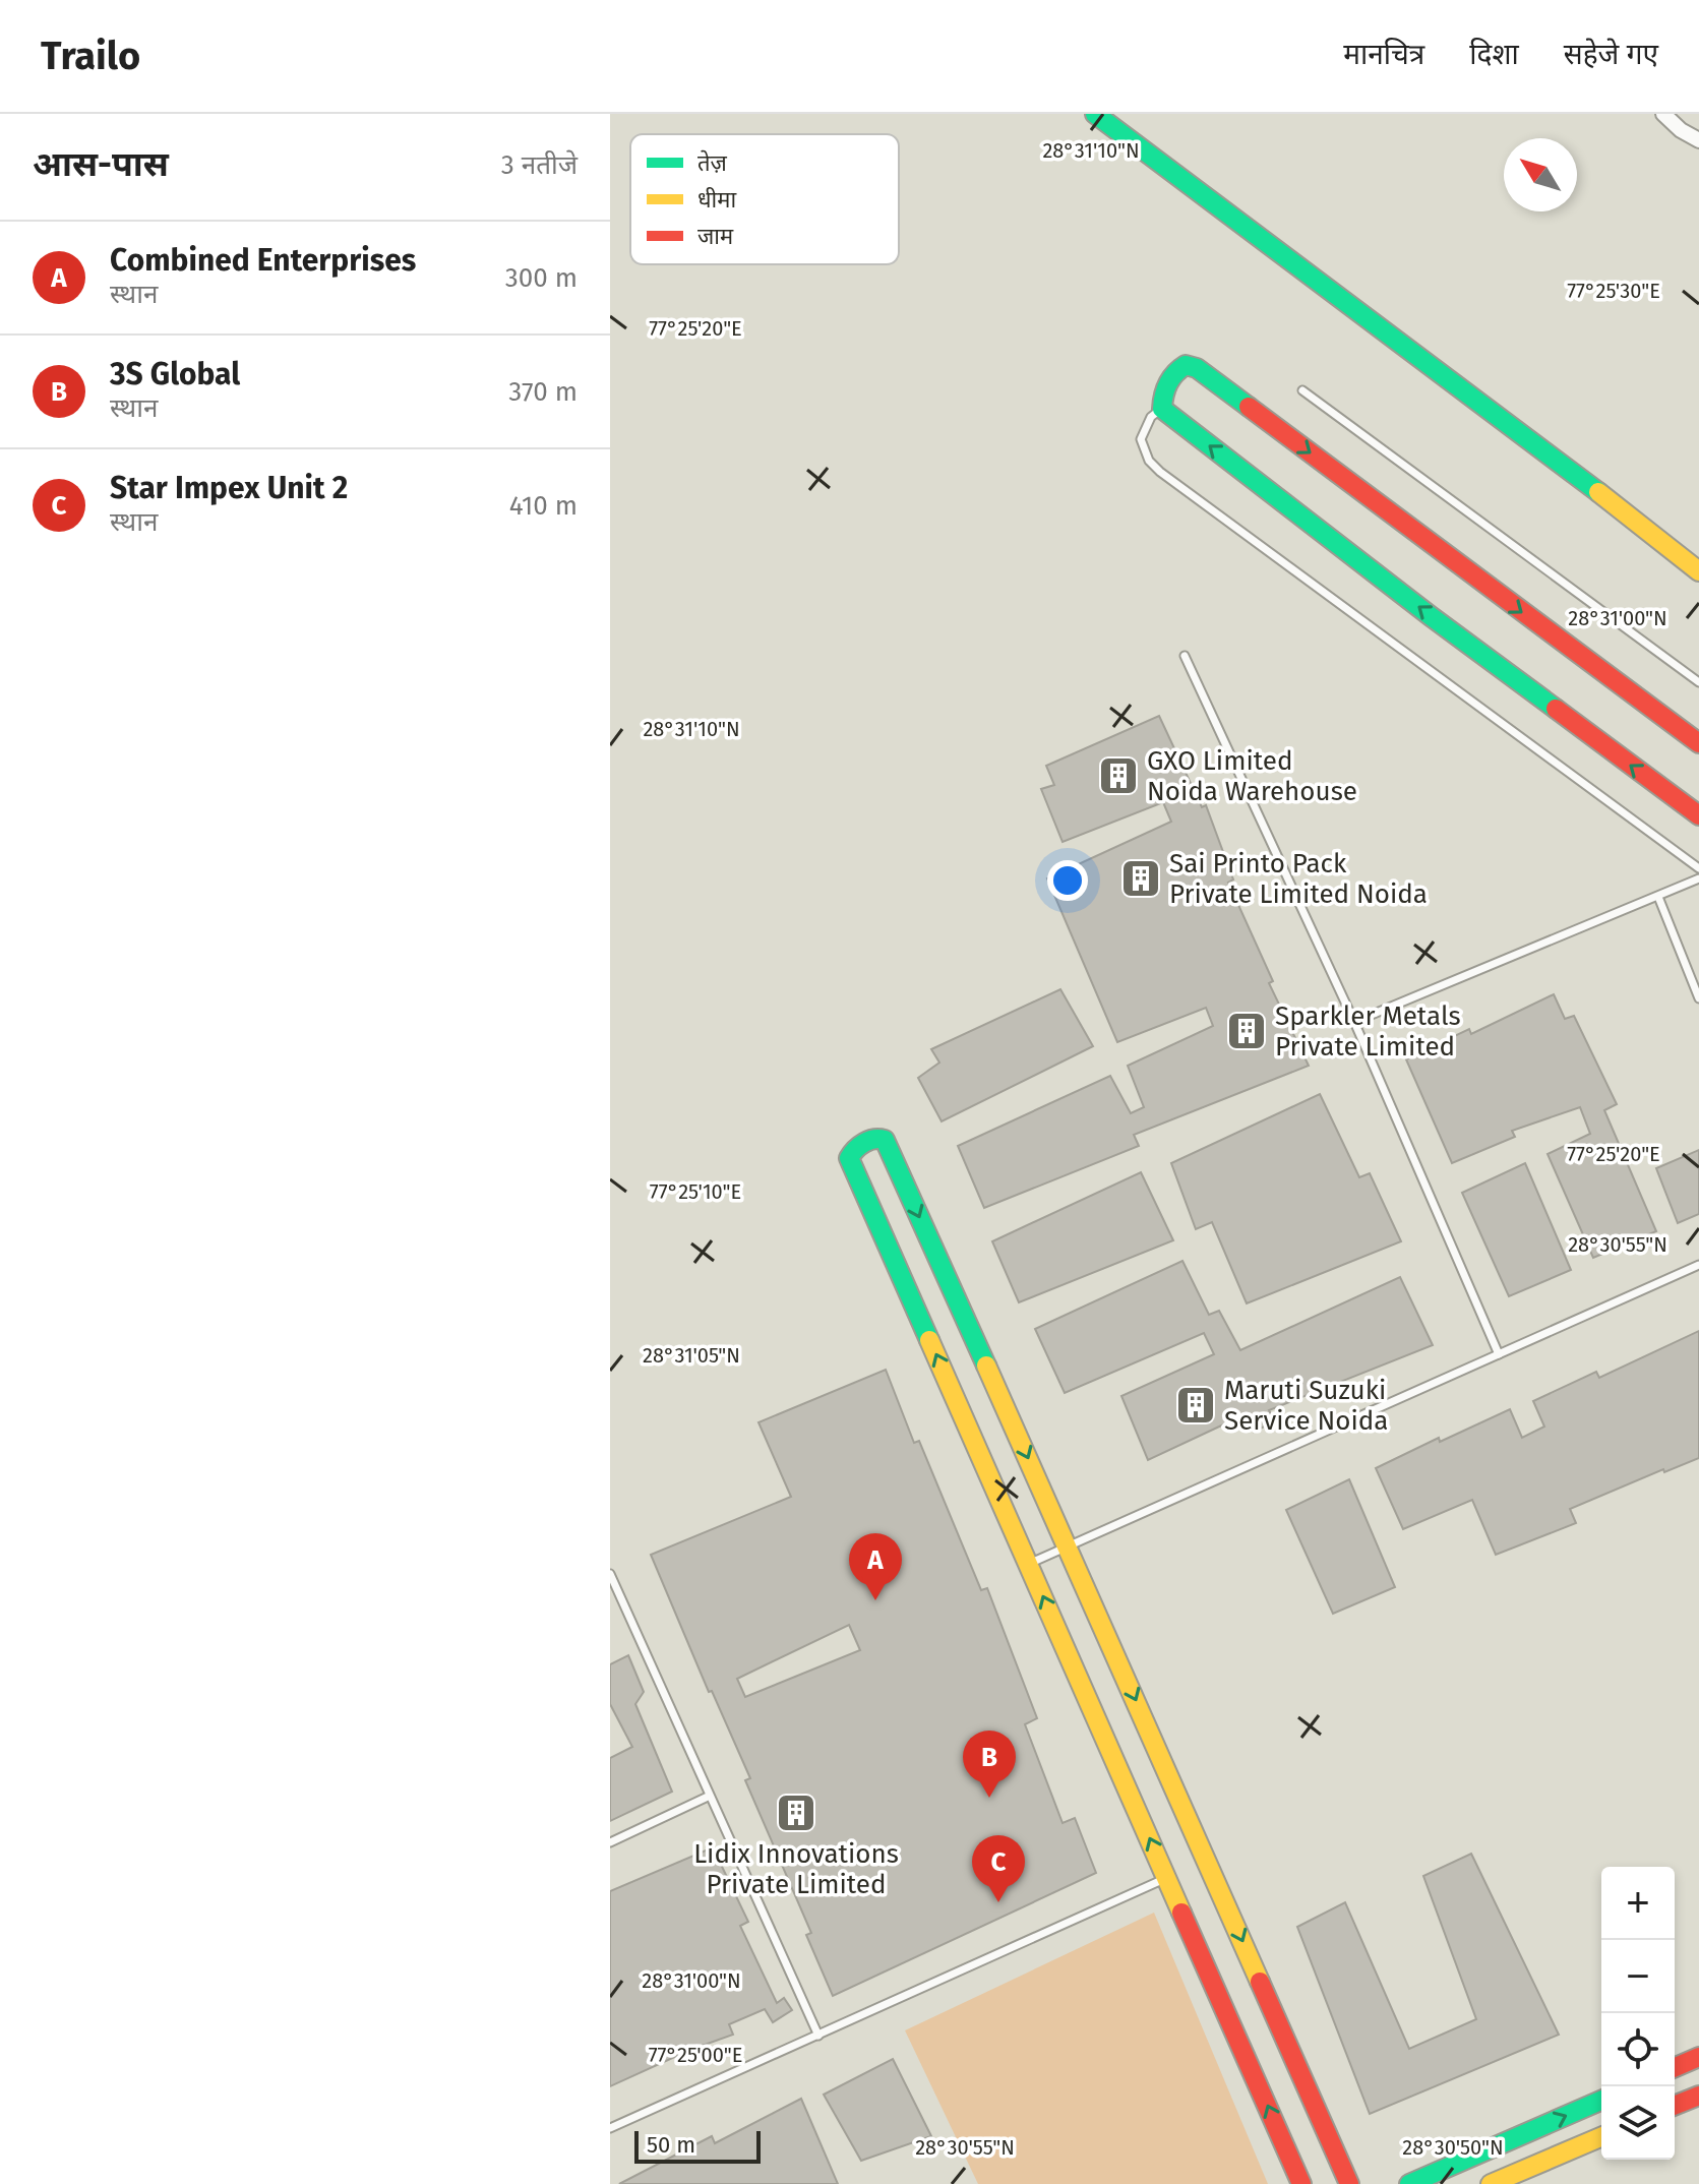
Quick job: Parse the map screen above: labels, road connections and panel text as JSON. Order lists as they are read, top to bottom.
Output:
{
  "places": {
    "building": [
      "GXO Limited Noida Warehouse",
      "Sai Printo Pack Private Limited Noida",
      "Sparkler Metals Private Limited",
      "Maruti Suzuki Service Noida",
      "Lidix Innovations Private Limited"
    ]
  },
  "legend": ["तेज़", "धीमा", "जाम"],
  "scale_bar": "50 m",
  "north": "top left",
  "page": {
    "header": "Trailo",
    "nav": ["मानचित्र", "दिशा", "सहेजे गए"],
    "heading": ["आस-पास", "3 नतीजे"],
    "list": [
      {
        "mark": "A",
        "name": "Combined Enterprises",
        "note": "स्थान",
        "value": "300 m"
      },
      {
        "mark": "B",
        "name": "3S Global",
        "note": "स्थान",
        "value": "370 m"
      },
      {
        "mark": "C",
        "name": "Star Impex Unit 2",
        "note": "स्थान",
        "value": "410 m"
      }
    ],
    "pins": ["A", "B", "C"],
    "map_buttons": ["+", "−"],
    "scale": "50 m"
  },
  "coordinates": [
    "28°31'10\"N",
    "77°25'30\"E",
    "77°25'20\"E",
    "28°31'00\"N",
    "77°25'10\"E",
    "28°30'55\"N",
    "28°31'05\"N",
    "77°25'00\"E",
    "28°30'50\"N"
  ]
}
